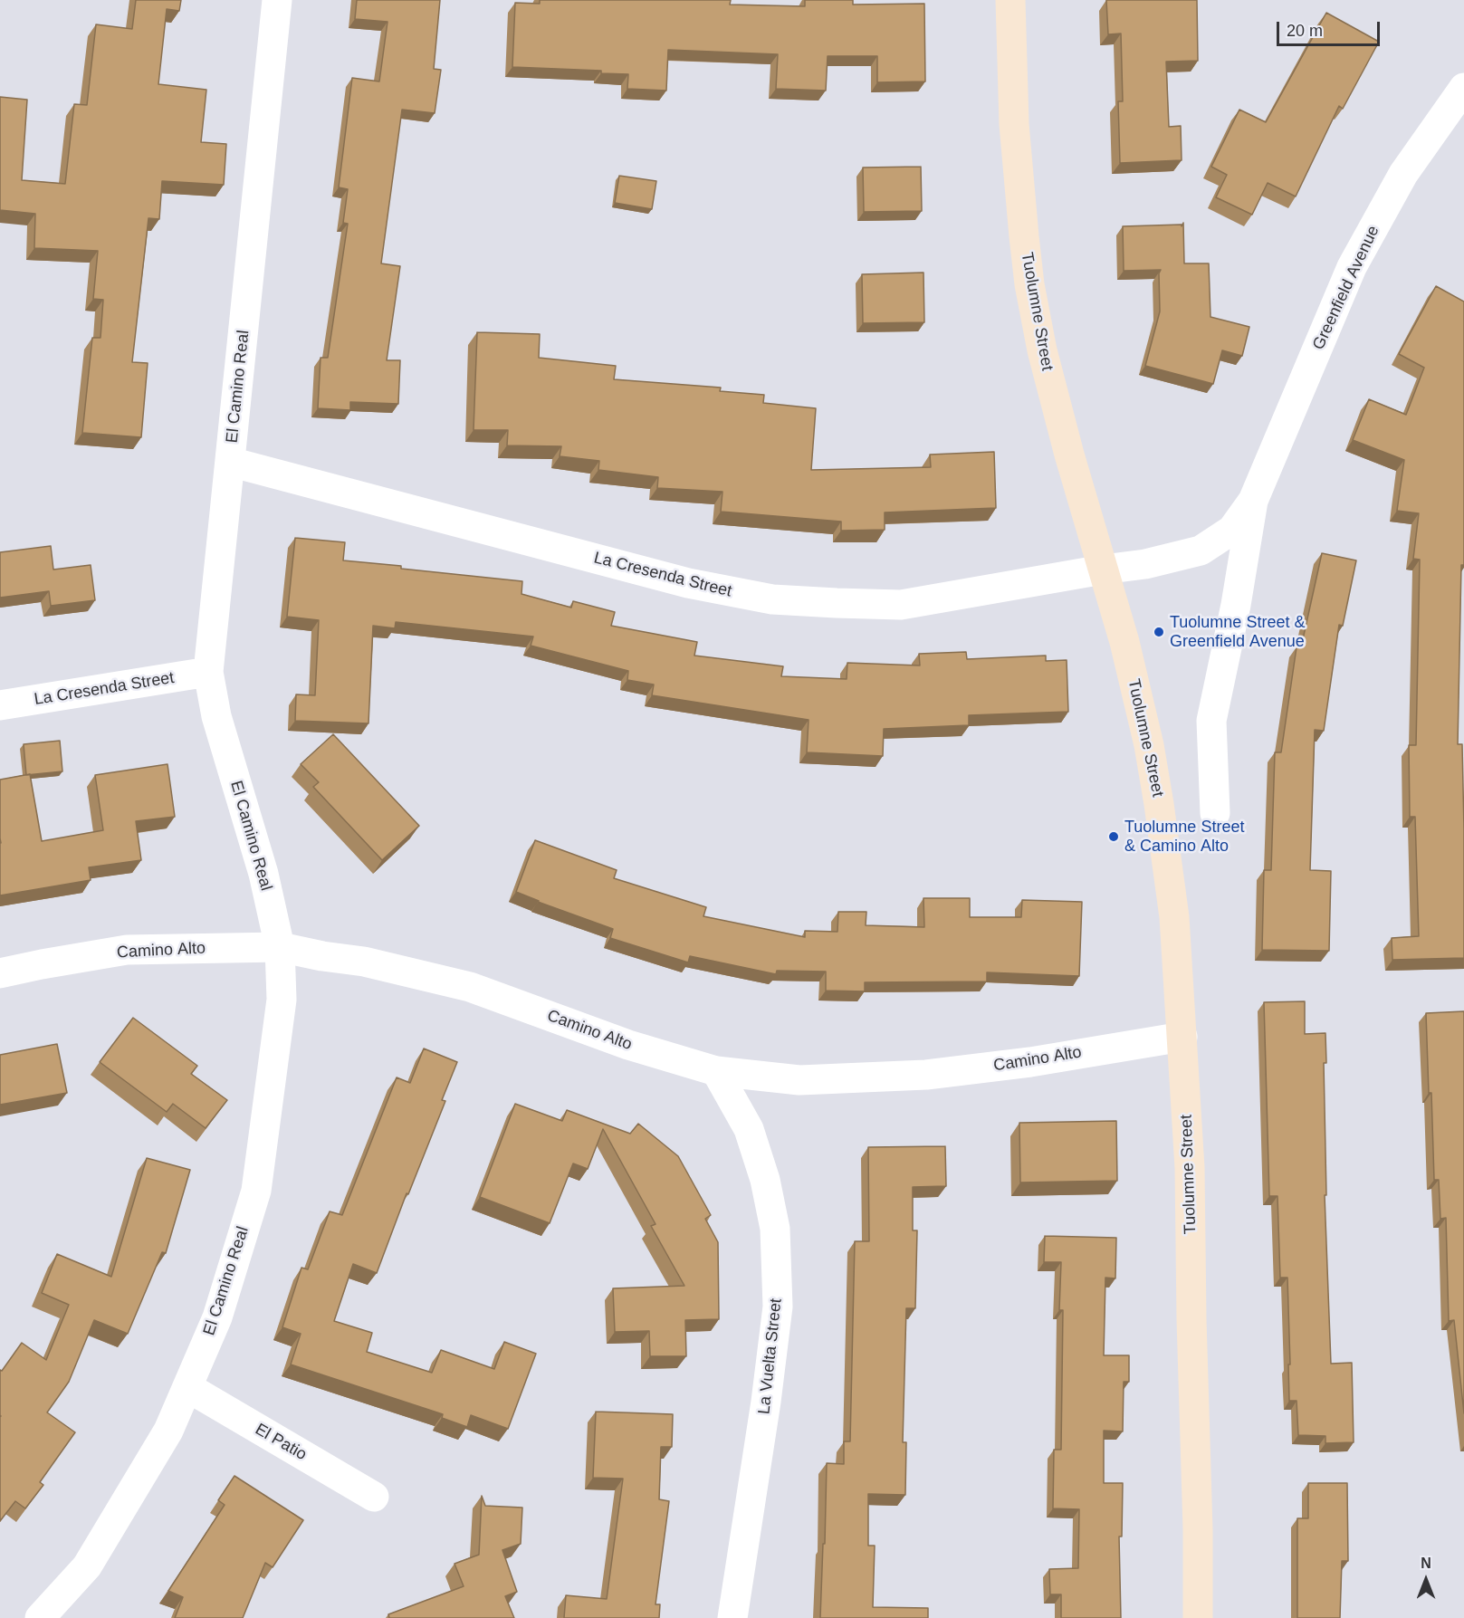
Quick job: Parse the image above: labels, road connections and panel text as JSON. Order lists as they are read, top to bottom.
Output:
{
  "streets": {
    "main road": ["Tuolumne Street"],
    "street": [
      "Greenfield Avenue",
      "El Camino Real",
      "La Cresenda Street",
      "Camino Alto",
      "La Vuelta Street",
      "El Patio"
    ]
  },
  "crossings": [
    ["Greenfield Avenue", "Tuolumne Street"],
    ["Greenfield Avenue", "La Cresenda Street"],
    ["Tuolumne Street", "La Cresenda Street"],
    ["Tuolumne Street", "Camino Alto"],
    ["El Camino Real", "La Cresenda Street"],
    ["El Camino Real", "Camino Alto"],
    ["El Camino Real", "El Patio"],
    ["Camino Alto", "La Vuelta Street"]
  ],
  "places": ["Tuolumne Street & Greenfield Avenue", "Tuolumne Street & Camino Alto"],
  "scale_bar": "20 m",
  "north": "top"
}
